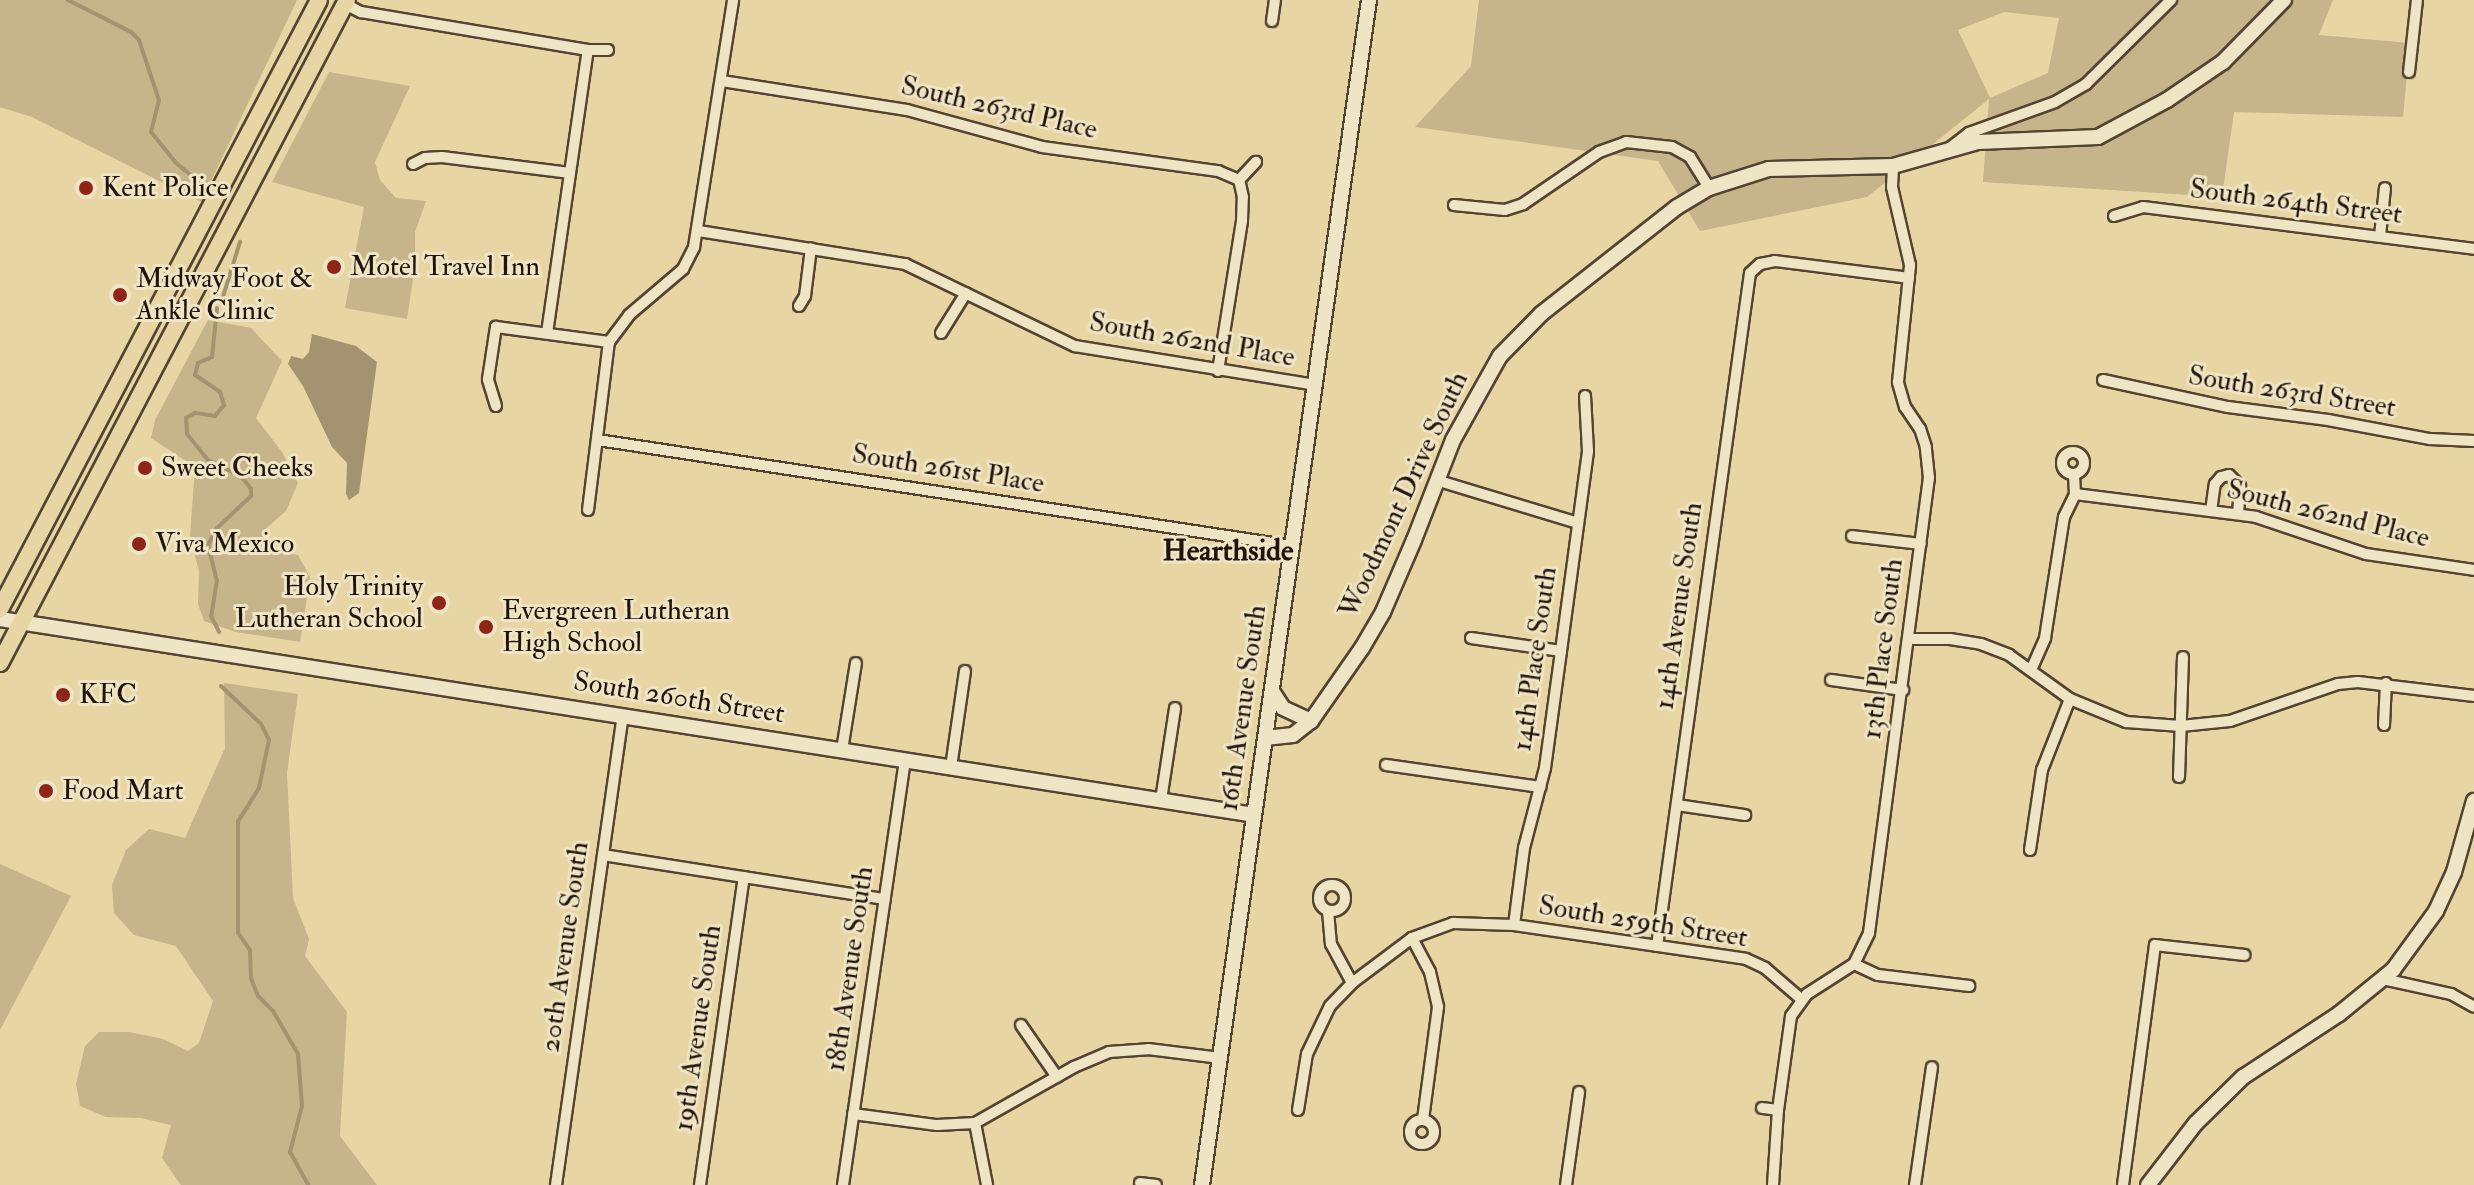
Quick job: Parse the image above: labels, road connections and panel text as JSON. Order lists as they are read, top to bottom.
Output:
{
  "streets": {
    "main road": ["Woodmont Drive South", "South 260th Street", "16th Avenue South"],
    "street": [
      "South 263rd Place",
      "South 264th Street",
      "South 262nd Place",
      "South 263rd Street",
      "South 261st Place",
      "14th Avenue South",
      "13th Place South",
      "14th Place South",
      "South 259th Street",
      "20th Avenue South",
      "18th Avenue South",
      "19th Avenue South"
    ]
  },
  "crossings": [
    ["South 262nd Place", "16th Avenue South"],
    ["South 261st Place", "16th Avenue South"],
    ["Woodmont Drive South", "13th Place South"],
    ["Woodmont Drive South", "16th Avenue South"],
    ["14th Avenue South", "13th Place South"],
    ["14th Avenue South", "South 259th Street"],
    ["14th Place South", "South 259th Street"],
    ["South 260th Street", "16th Avenue South"],
    ["South 260th Street", "20th Avenue South"],
    ["South 260th Street", "18th Avenue South"]
  ],
  "districts": ["Hearthside"],
  "places": [
    "Kent Police",
    "Motel Travel Inn",
    "Midway Foot & Ankle Clinic",
    "Sweet Cheeks",
    "Viva Mexico",
    "Holy Trinity Lutheran School",
    "Evergreen Lutheran High School",
    "KFC",
    "Food Mart"
  ]
}
